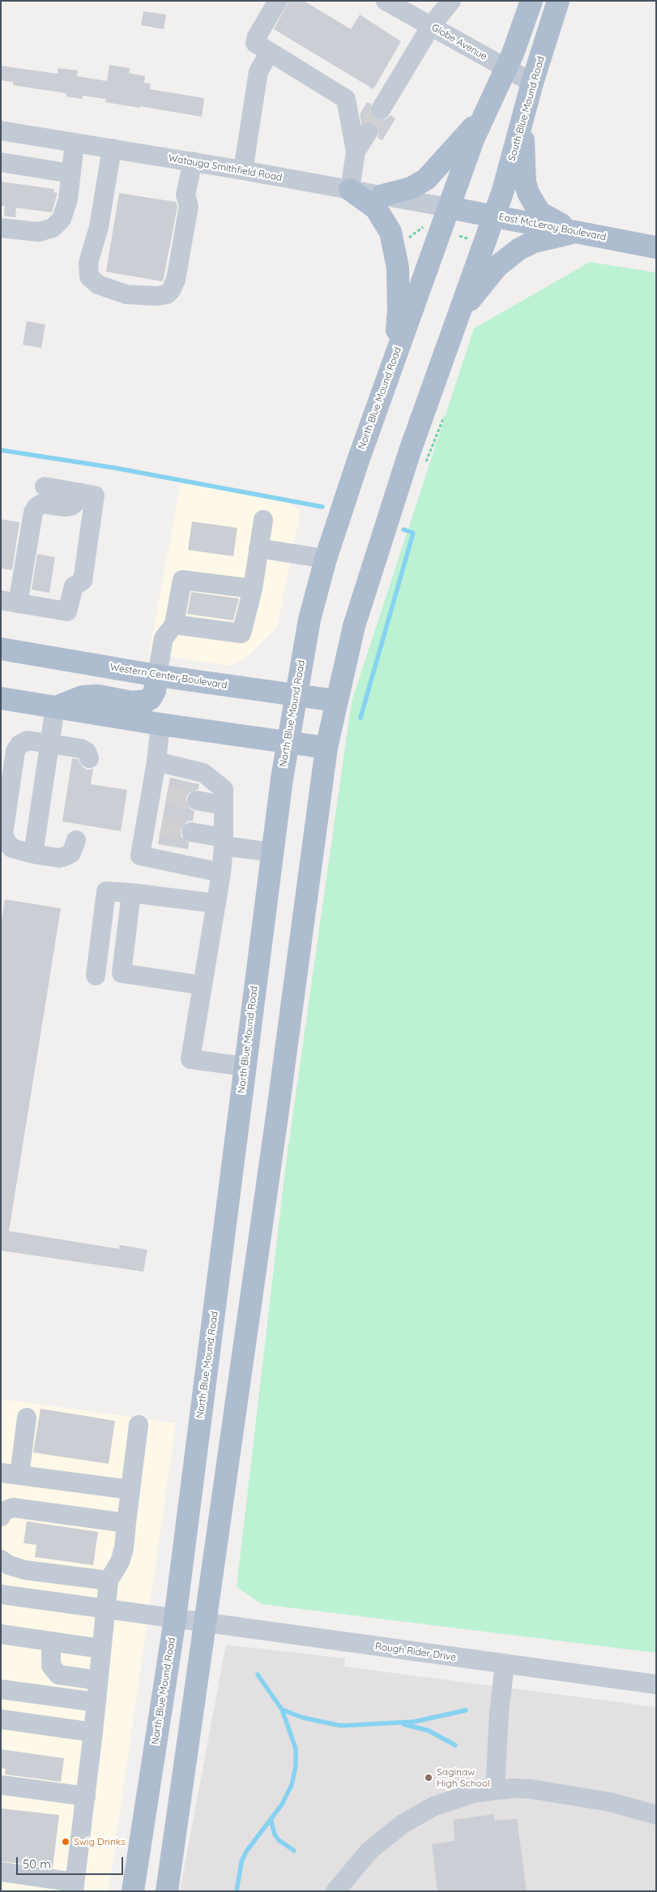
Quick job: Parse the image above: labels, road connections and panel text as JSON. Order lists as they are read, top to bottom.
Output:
{
  "streets": {
    "main road": [
      "South Blue Mound Road",
      "East McLeroy Boulevard",
      "North Blue Mound Road",
      "Western Center Boulevard"
    ],
    "street": ["Globe Avenue", "Watauga Smithfield Road", "Rough Rider Drive"]
  },
  "crossings": [
    ["Globe Avenue", "South Blue Mound Road"],
    ["South Blue Mound Road", "East McLeroy Boulevard"],
    ["Watauga Smithfield Road", "East McLeroy Boulevard"],
    ["Watauga Smithfield Road", "North Blue Mound Road"],
    ["East McLeroy Boulevard", "North Blue Mound Road"],
    ["North Blue Mound Road", "Western Center Boulevard"],
    ["North Blue Mound Road", "Rough Rider Drive"]
  ],
  "places": ["Saginaw High School", "Swig Drinks"],
  "scale_bar": "50 m"
}
